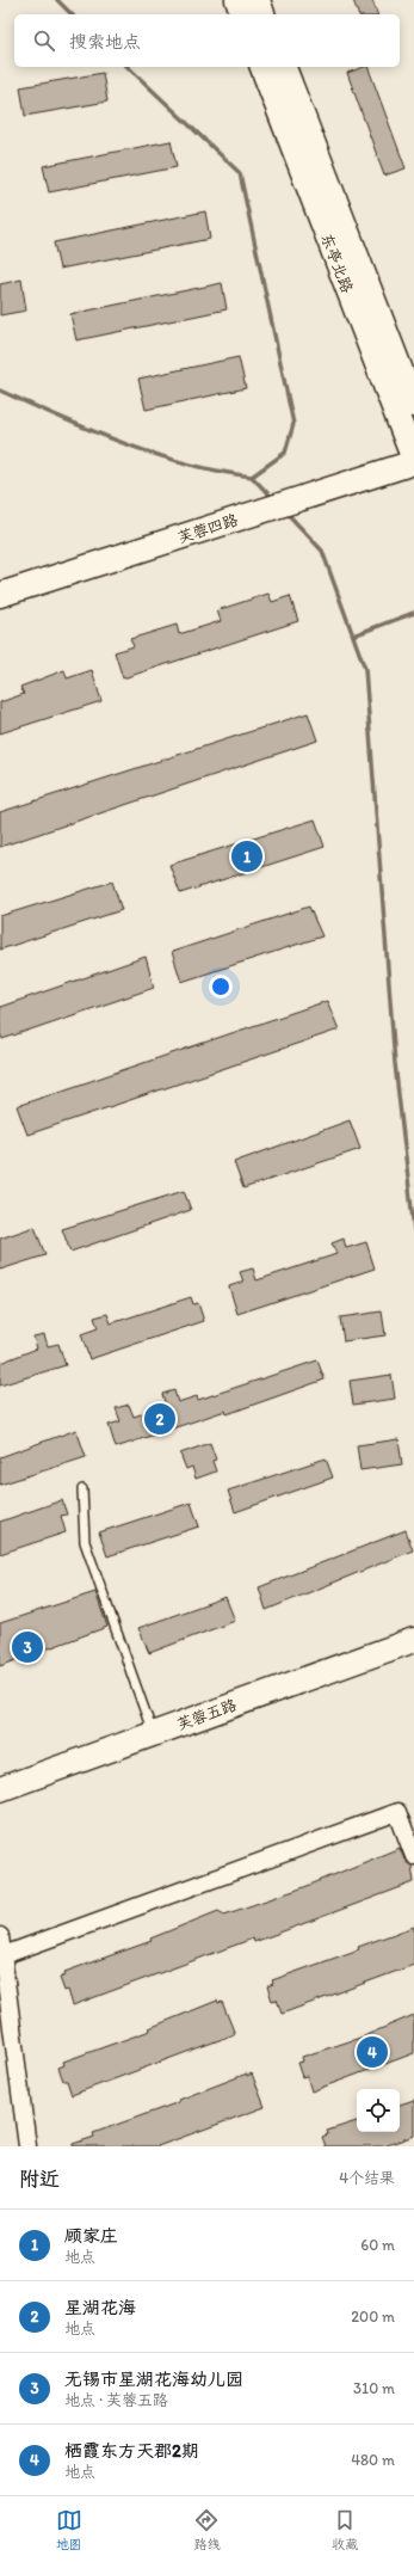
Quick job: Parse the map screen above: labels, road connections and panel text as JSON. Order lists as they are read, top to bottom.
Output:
{
  "streets": {
    "street": ["东亭北路", "芙蓉四路", "芙蓉五路"]
  },
  "crossings": [
    ["东亭北路", "芙蓉四路"]
  ],
  "page": {
    "search": "搜索地点",
    "pins": [
      "1",
      "2",
      "3",
      "4"
    ],
    "heading": ["附近", "4个结果"],
    "list": [
      {
        "mark": "1",
        "name": "顾家庄",
        "note": "地点",
        "value": "60 m"
      },
      {
        "mark": "2",
        "name": "星湖花海",
        "note": "地点",
        "value": "200 m"
      },
      {
        "mark": "3",
        "name": "无锡市星湖花海幼儿园",
        "note": "地点 · 芙蓉五路",
        "value": "310 m"
      },
      {
        "mark": "4",
        "name": "栖霞东方天郡2期",
        "note": "地点",
        "value": "480 m"
      }
    ],
    "nav": ["地图", "路线", "收藏"]
  }
}
